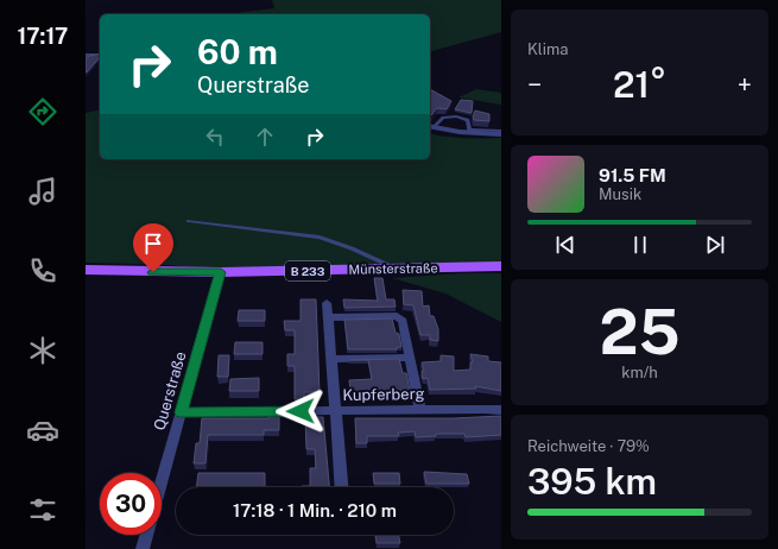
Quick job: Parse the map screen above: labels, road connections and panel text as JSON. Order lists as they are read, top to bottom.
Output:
{
  "streets": {
    "main road": ["Münsterstraße", "B 233"],
    "street": ["Querstraße", "Kupferberg"]
  },
  "crossings": [
    ["Münsterstraße", "Querstraße"],
    ["Querstraße", "Kupferberg"]
  ],
  "page": {
    "tabs": "17:17",
    "tile": [
      "Klima",
      ["25", "km/h"],
      ["Reichweite · 79%", "395 km"]
    ],
    "turn": ["60 m", "Querstraße"],
    "heat": ["−", "21°", "+"],
    "song": ["91.5 FM", "Musik"],
    "limit": "30",
    "trip": "17:18 · 1 Min. · 210 m"
  }
}
